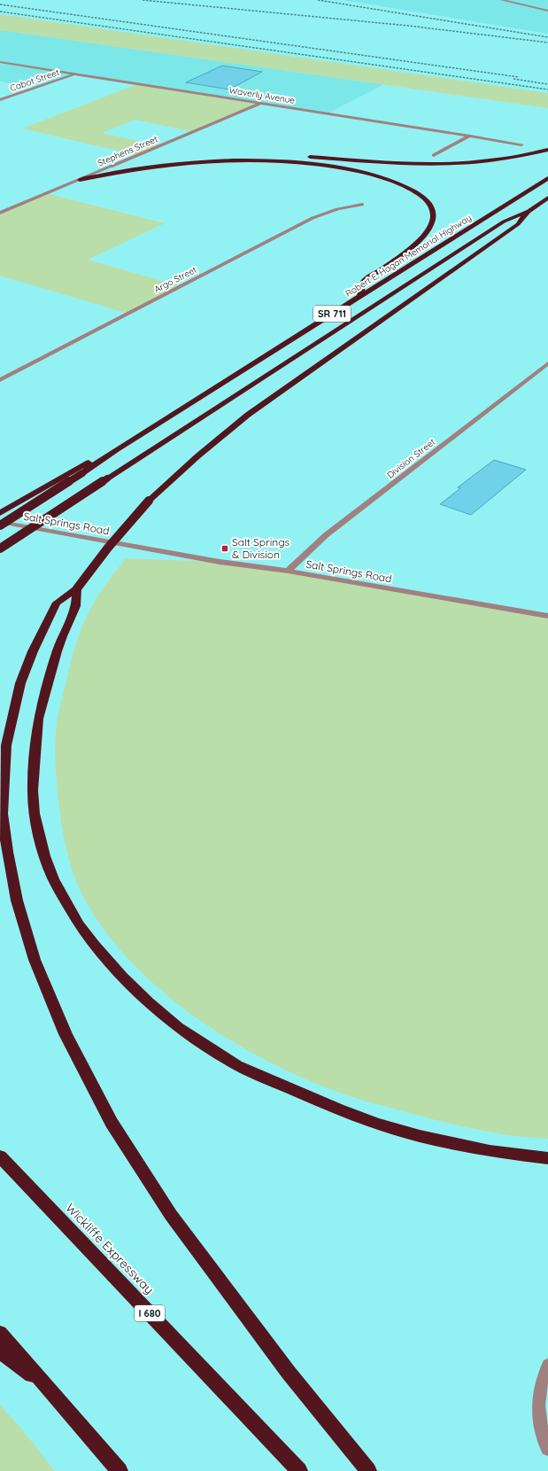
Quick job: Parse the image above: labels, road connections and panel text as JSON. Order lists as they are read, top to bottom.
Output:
{
  "streets": {
    "highway": [
      "Robert E. Hagan Memorial Highway",
      "SR 711",
      "Wickliffe Expressway",
      "I 680"
    ],
    "street": [
      "Cabot Street",
      "Waverly Avenue",
      "Stephens Street",
      "Argo Street",
      "Division Street",
      "Salt Springs Road"
    ]
  },
  "crossings": [
    ["Cabot Street", "Waverly Avenue"],
    ["Waverly Avenue", "Stephens Street"],
    ["Division Street", "Salt Springs Road"]
  ],
  "places": {
    "transit": ["Salt Springs & Division"]
  }
}
